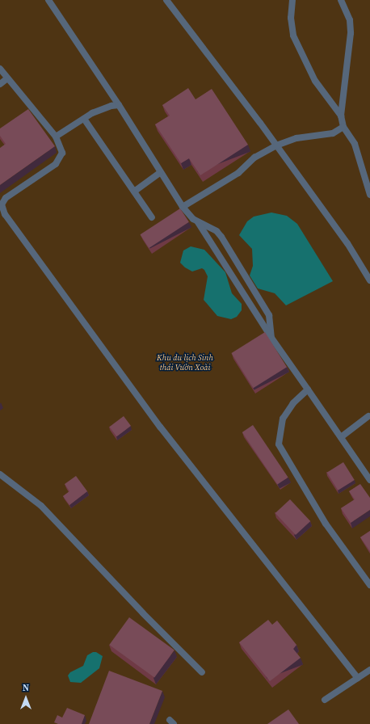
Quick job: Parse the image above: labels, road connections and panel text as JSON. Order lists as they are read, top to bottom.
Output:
{
  "parks": ["Khu du lịch Sinh thái Vườn Xoài"],
  "north": "top"
}
